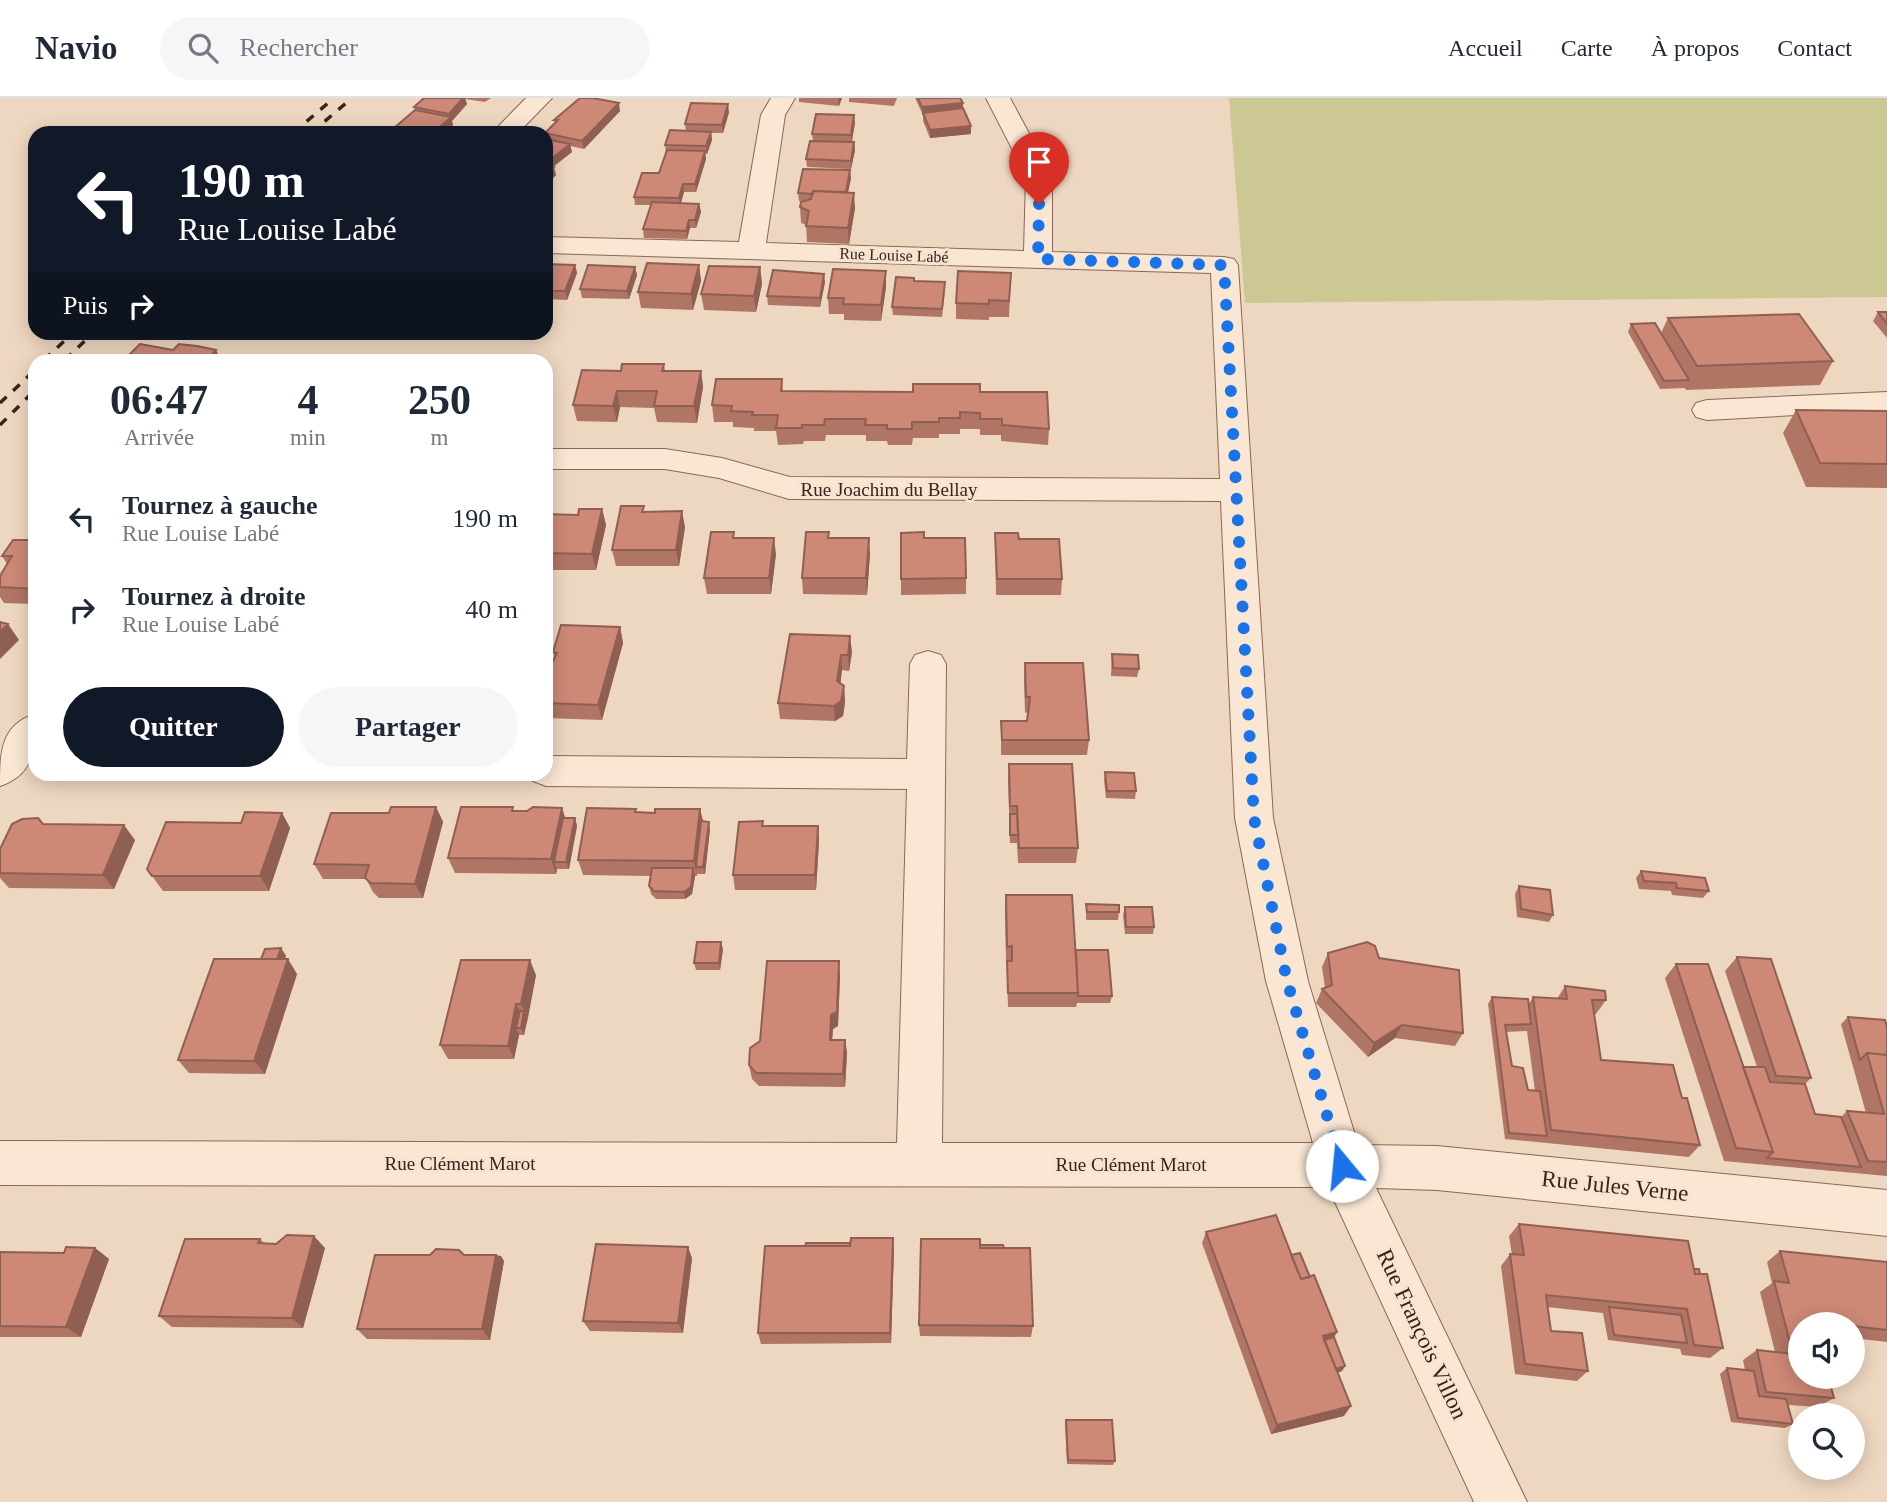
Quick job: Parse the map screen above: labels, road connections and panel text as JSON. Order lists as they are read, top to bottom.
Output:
{
  "streets": {
    "street": [
      "Rue Louise Labé",
      "Rue Joachim du Bellay",
      "Rue Clément Marot",
      "Rue Jules Verne",
      "Rue François Villon"
    ]
  },
  "crossings": [
    ["Rue Louise Labé", "Rue François Villon"],
    ["Rue Joachim du Bellay", "Rue François Villon"],
    ["Rue Clément Marot", "Rue Jules Verne"],
    ["Rue Clément Marot", "Rue François Villon"],
    ["Rue Jules Verne", "Rue François Villon"]
  ],
  "page": {
    "header": "Navio",
    "search": "Rechercher",
    "nav": [
      "Accueil",
      "Carte",
      "À propos",
      "Contact"
    ],
    "turn": ["190 m", "Rue Louise Labé"],
    "then": "Puis",
    "eta": [
      "06:47",
      "Arrivée",
      "4",
      "min",
      "250",
      "m"
    ],
    "list": [
      {
        "name": "Tournez à gauche",
        "note": "Rue Louise Labé",
        "value": "190 m"
      },
      {
        "name": "Tournez à droite",
        "note": "Rue Louise Labé",
        "value": "40 m"
      }
    ],
    "buttons": ["Quitter", "Partager"]
  }
}
